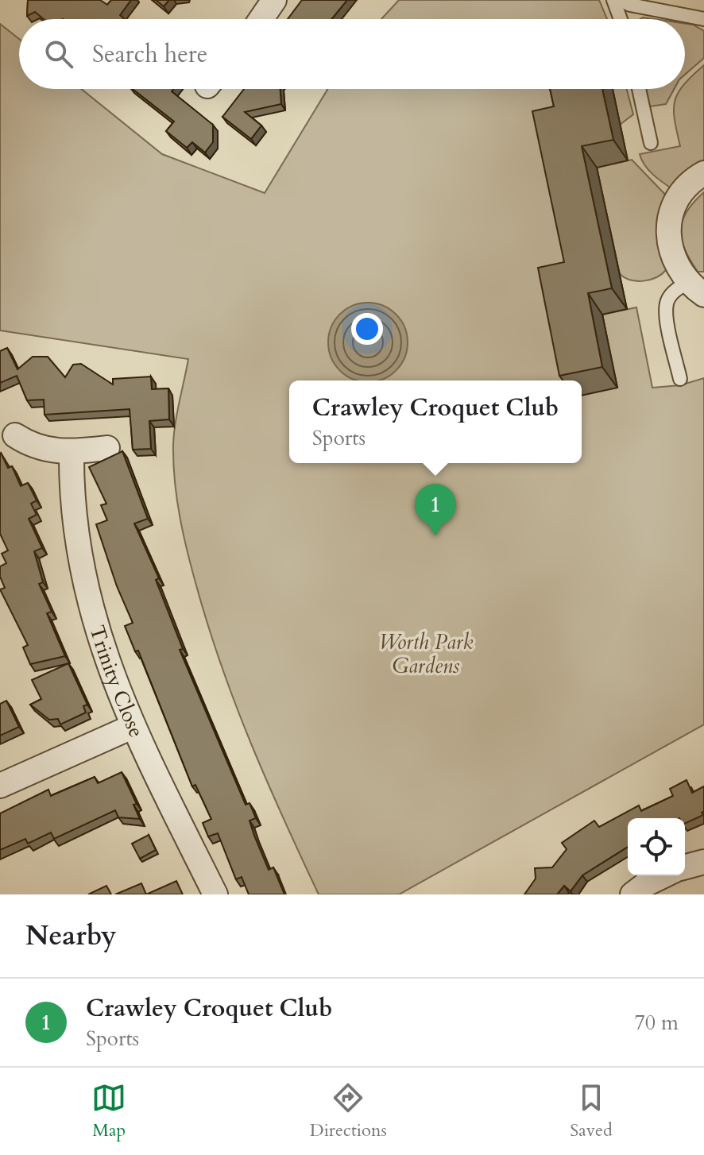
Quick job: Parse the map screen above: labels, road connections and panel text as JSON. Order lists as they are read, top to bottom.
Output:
{
  "streets": {
    "street": ["Trinity Close"]
  },
  "parks": ["Worth Park Gardens"],
  "page": {
    "search": "Search here",
    "popup": ["Crawley Croquet Club", "Sports"],
    "pins": "1",
    "heading": "Nearby",
    "list": [
      {
        "mark": "1",
        "name": "Crawley Croquet Club",
        "note": "Sports",
        "value": "70 m"
      }
    ],
    "nav": ["Map", "Directions", "Saved"]
  }
}
